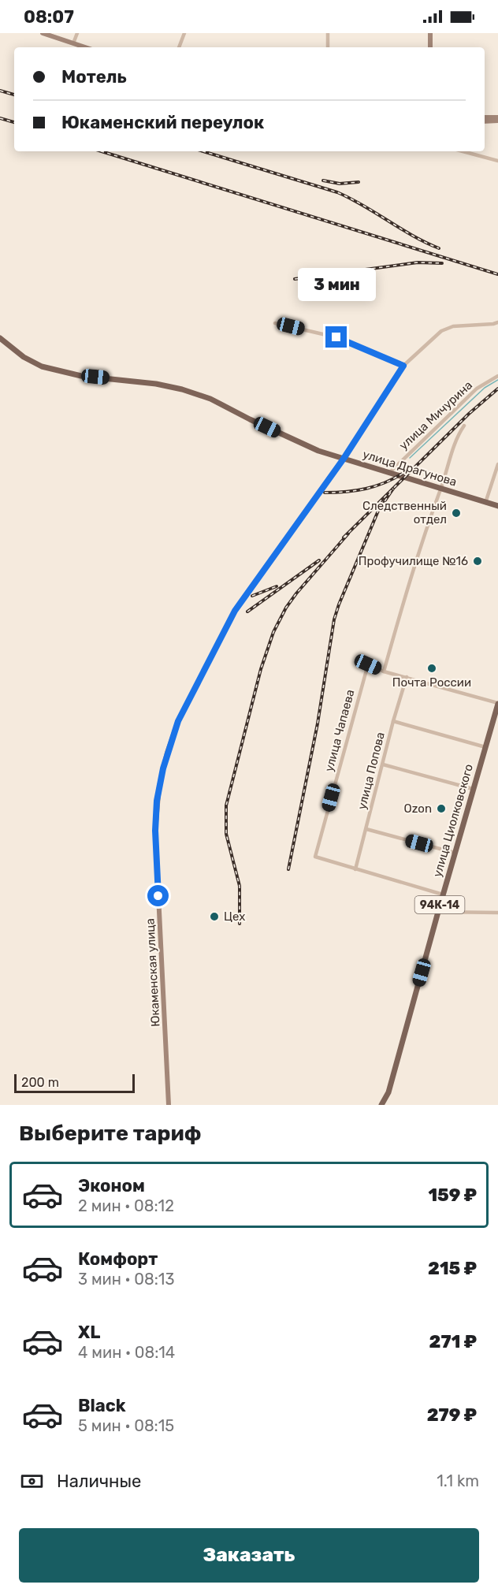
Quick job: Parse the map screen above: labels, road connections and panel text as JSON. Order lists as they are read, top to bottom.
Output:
{
  "streets": {
    "main road": ["улица Драгунова", "улица Циолковского", "94К-14"],
    "street": [
      "улица Мичурина",
      "улица Чапаева",
      "улица Попова",
      "Юкаменская улица"
    ]
  },
  "crossings": [
    ["улица Мичурина", "улица Драгунова"],
    ["улица Драгунова", "Юкаменская улица"],
    ["улица Чапаева", "улица Попова"]
  ],
  "places": [
    "Следственный отдел",
    "Профучилище №16",
    "Почта России",
    "Ozon",
    "Цех"
  ],
  "scale_bar": "200 m",
  "page": {
    "status": "08:07",
    "banner": ["Мотель", "Юкаменский переулок"],
    "bubble": "3 мин",
    "scale": "200 m",
    "heading": "Выберите тариф",
    "list": [
      {
        "name": "Эконом",
        "note": "2 мин · 08:12",
        "value": "159 ₽"
      },
      {
        "name": "Комфорт",
        "note": "3 мин · 08:13",
        "value": "215 ₽"
      },
      {
        "name": "XL",
        "note": "4 мин · 08:14",
        "value": "271 ₽"
      },
      {
        "name": "Black",
        "note": "5 мин · 08:15",
        "value": "279 ₽"
      }
    ],
    "pay": ["Наличные", "1.1 km"],
    "buttons": "Заказать"
  }
}
